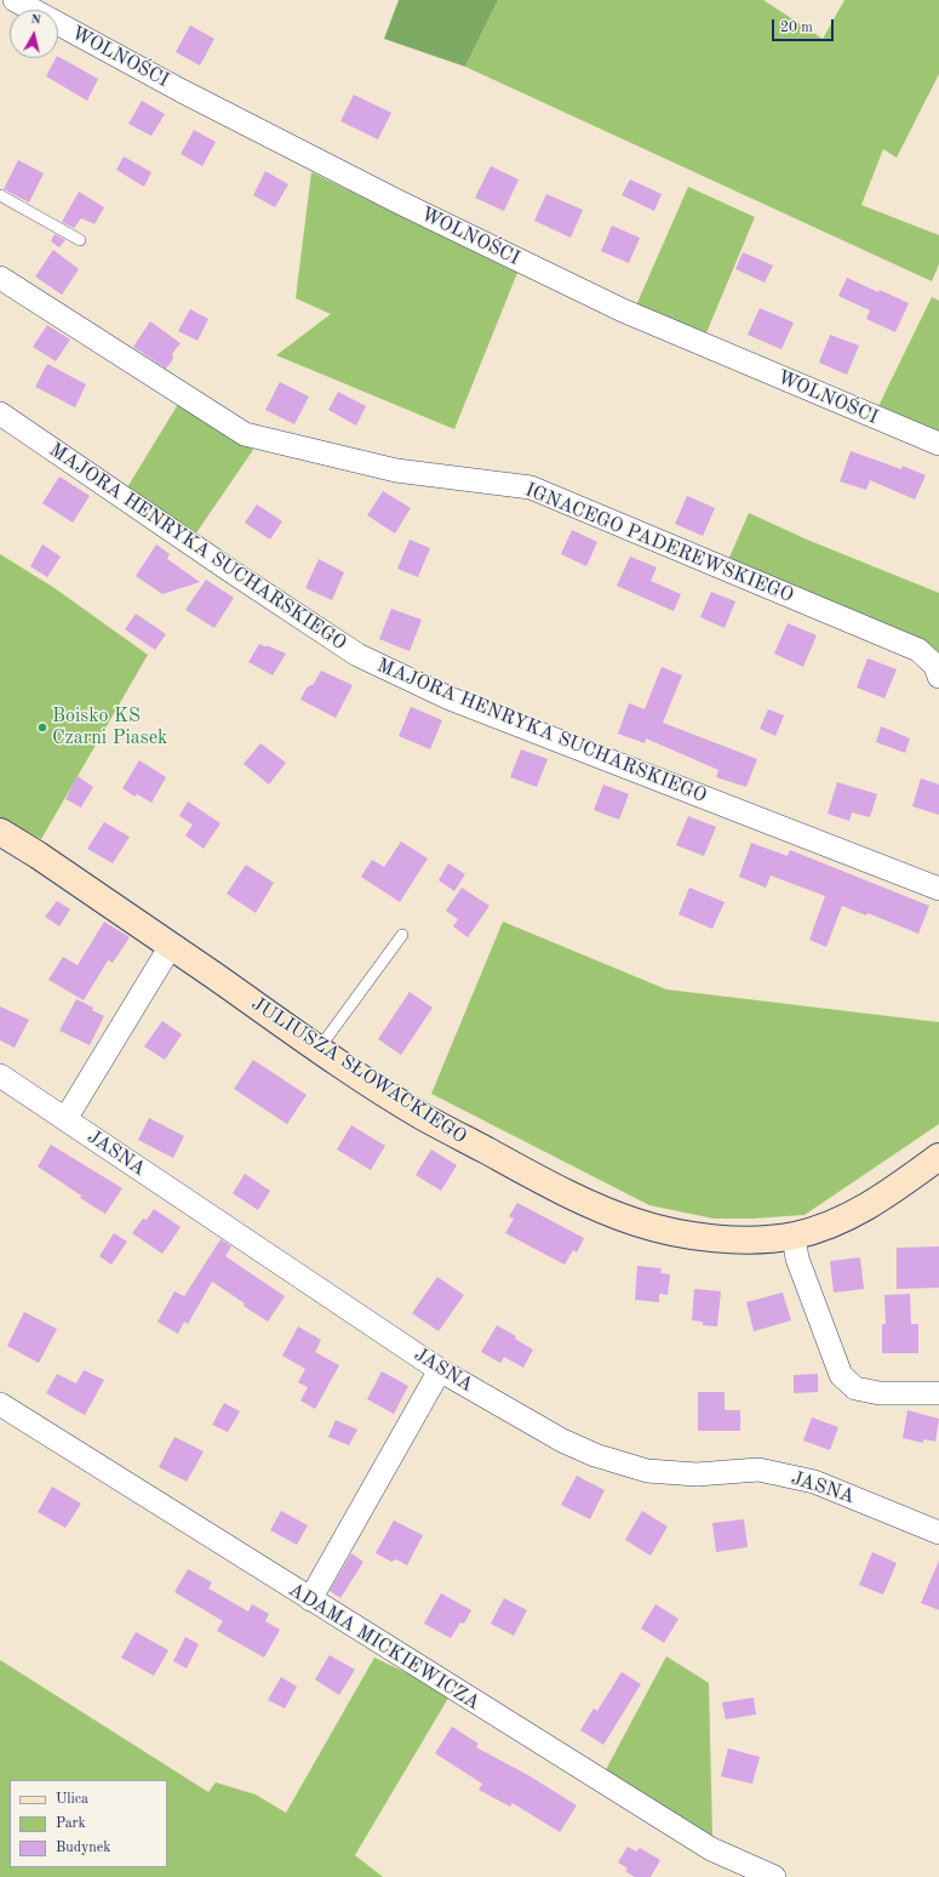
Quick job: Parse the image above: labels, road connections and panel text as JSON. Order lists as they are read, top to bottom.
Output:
{
  "streets": {
    "street": [
      "WOLNOŚCI",
      "IGNACEGO PADEREWSKIEGO",
      "MAJORA HENRYKA SUCHARSKIEGO",
      "JULIUSZA SŁOWACKIEGO",
      "JASNA",
      "ADAMA MICKIEWICZA"
    ]
  },
  "places": ["Boisko KS Czarni Piasek"],
  "legend": ["Ulica", "Park", "Budynek"],
  "scale_bar": "20 m",
  "north": "top"
}
